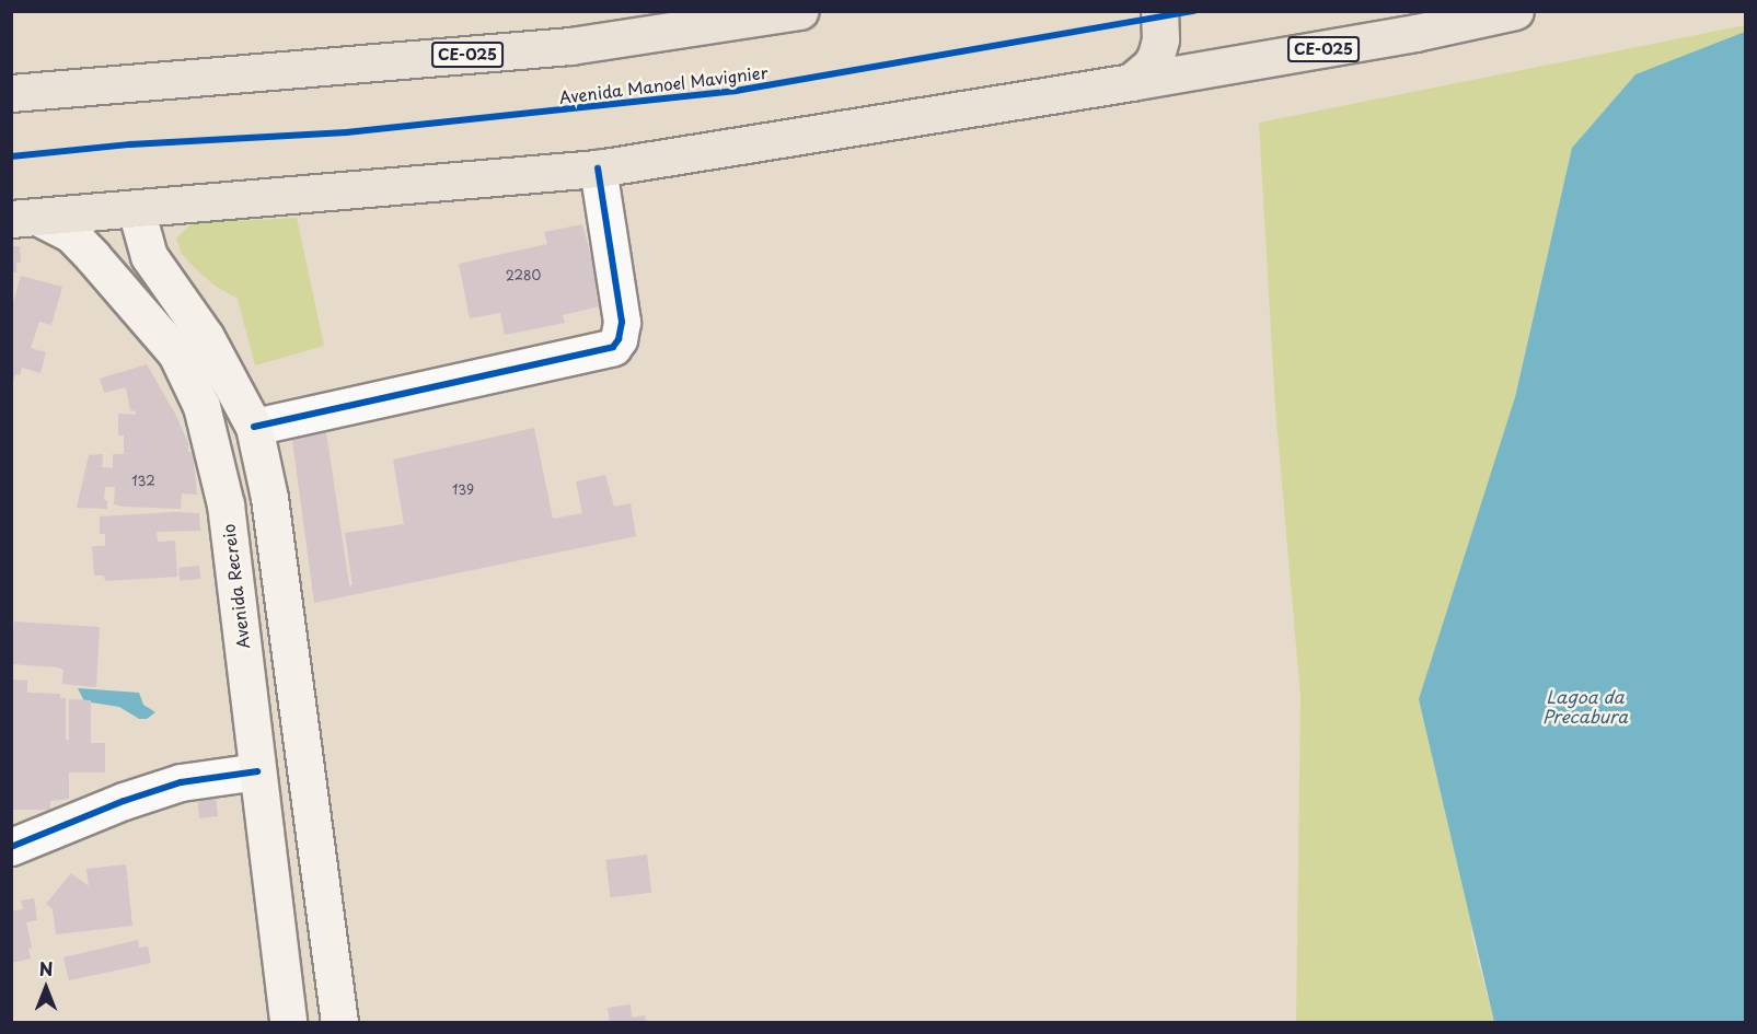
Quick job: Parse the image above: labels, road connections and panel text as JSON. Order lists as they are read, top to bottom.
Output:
{
  "streets": {
    "highway": ["CE-025"],
    "main road": ["Avenida Recreio"],
    "cycle path": ["Avenida Manoel Mavignier"]
  },
  "crossings": [
    ["CE-025", "Avenida Recreio"]
  ],
  "water": ["Lagoa da Precabura"],
  "house_numbers": ["2280", "132", "139"],
  "north": "top"
}
